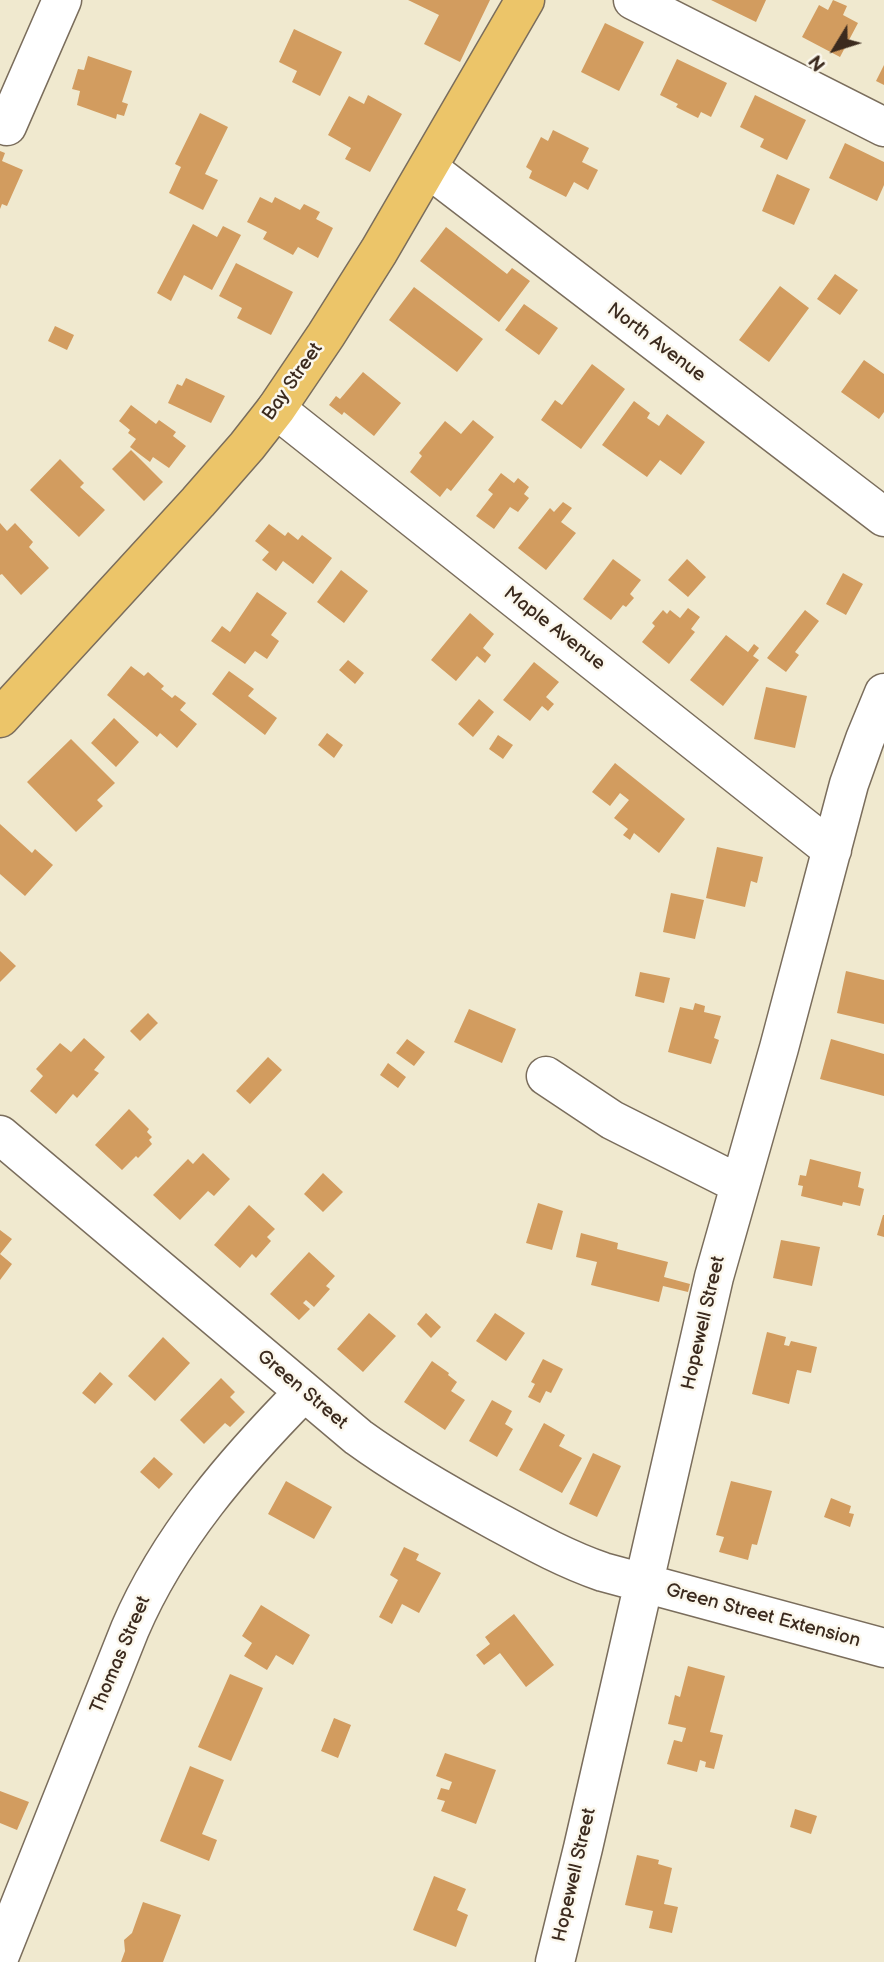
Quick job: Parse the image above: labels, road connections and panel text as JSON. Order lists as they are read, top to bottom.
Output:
{
  "streets": {
    "main road": ["Bay Street"],
    "street": [
      "North Avenue",
      "Maple Avenue",
      "Hopewell Street",
      "Green Street",
      "Green Street Extension",
      "Thomas Street"
    ]
  },
  "crossings": [
    ["North Avenue", "Bay Street"],
    ["Bay Street", "Maple Avenue"],
    ["Maple Avenue", "Hopewell Street"],
    ["Hopewell Street", "Green Street"],
    ["Hopewell Street", "Green Street Extension"],
    ["Green Street", "Green Street Extension"],
    ["Green Street", "Thomas Street"]
  ],
  "north": "bottom left"
}
